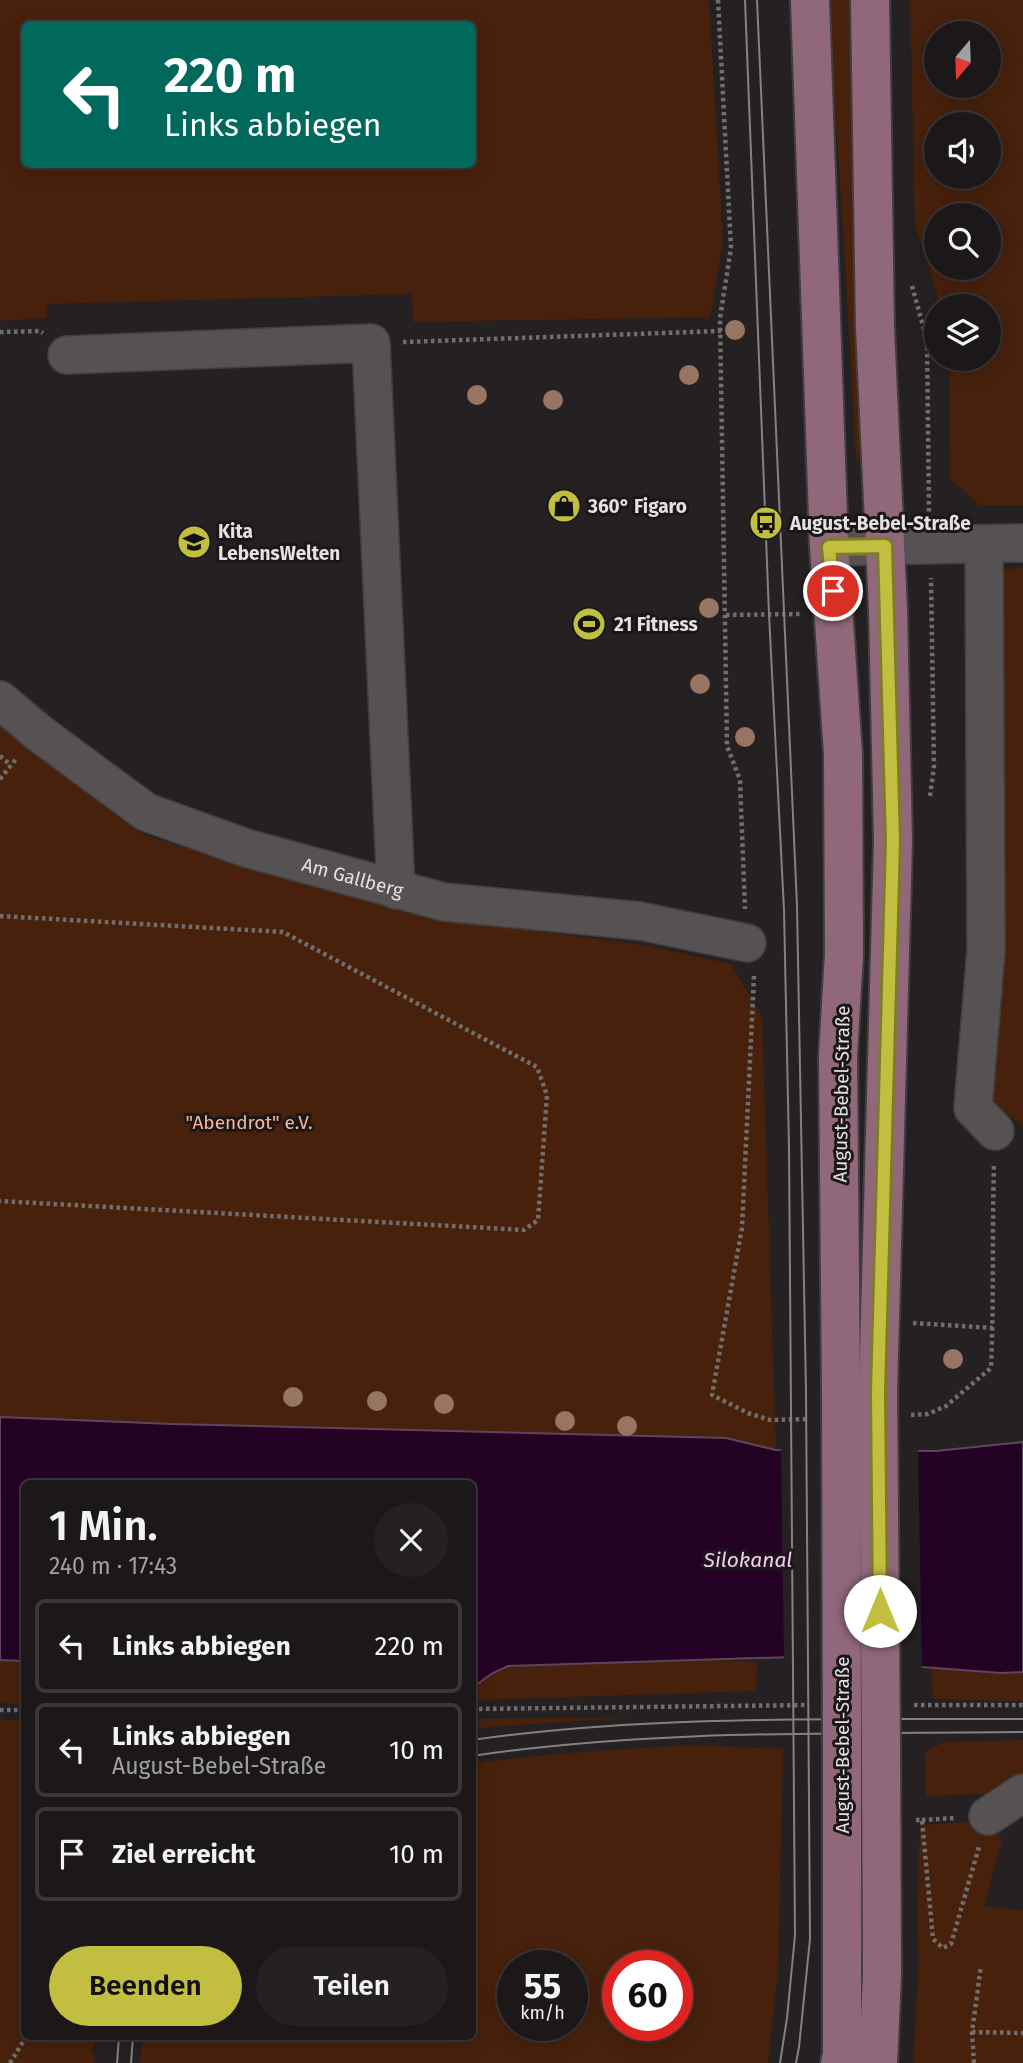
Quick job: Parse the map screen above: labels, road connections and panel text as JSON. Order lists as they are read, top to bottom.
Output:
{
  "streets": {
    "main road": ["August-Bebel-Straße"],
    "street": ["Am Gallberg"]
  },
  "water": ["Silokanal"],
  "parks": ["\"Abendrot\" e.V."],
  "places": {
    "shop": ["360° Figaro"],
    "bus stop": ["August-Bebel-Straße"],
    "school or university": ["Kita LebensWelten"],
    "sports": ["21 Fitness"]
  },
  "north": "bottom",
  "page": {
    "turn": ["220 m", "Links abbiegen"],
    "heading": ["1 Min.", "240 m · 17:43"],
    "list": [
      {
        "name": "Links abbiegen",
        "value": "220 m"
      },
      {
        "name": "Links abbiegen",
        "note": "August-Bebel-Straße",
        "value": "10 m"
      },
      {
        "name": "Ziel erreicht",
        "value": "10 m"
      }
    ],
    "buttons": ["Beenden", "Teilen"],
    "speed": "55 km/h",
    "limit": "60"
  }
}
